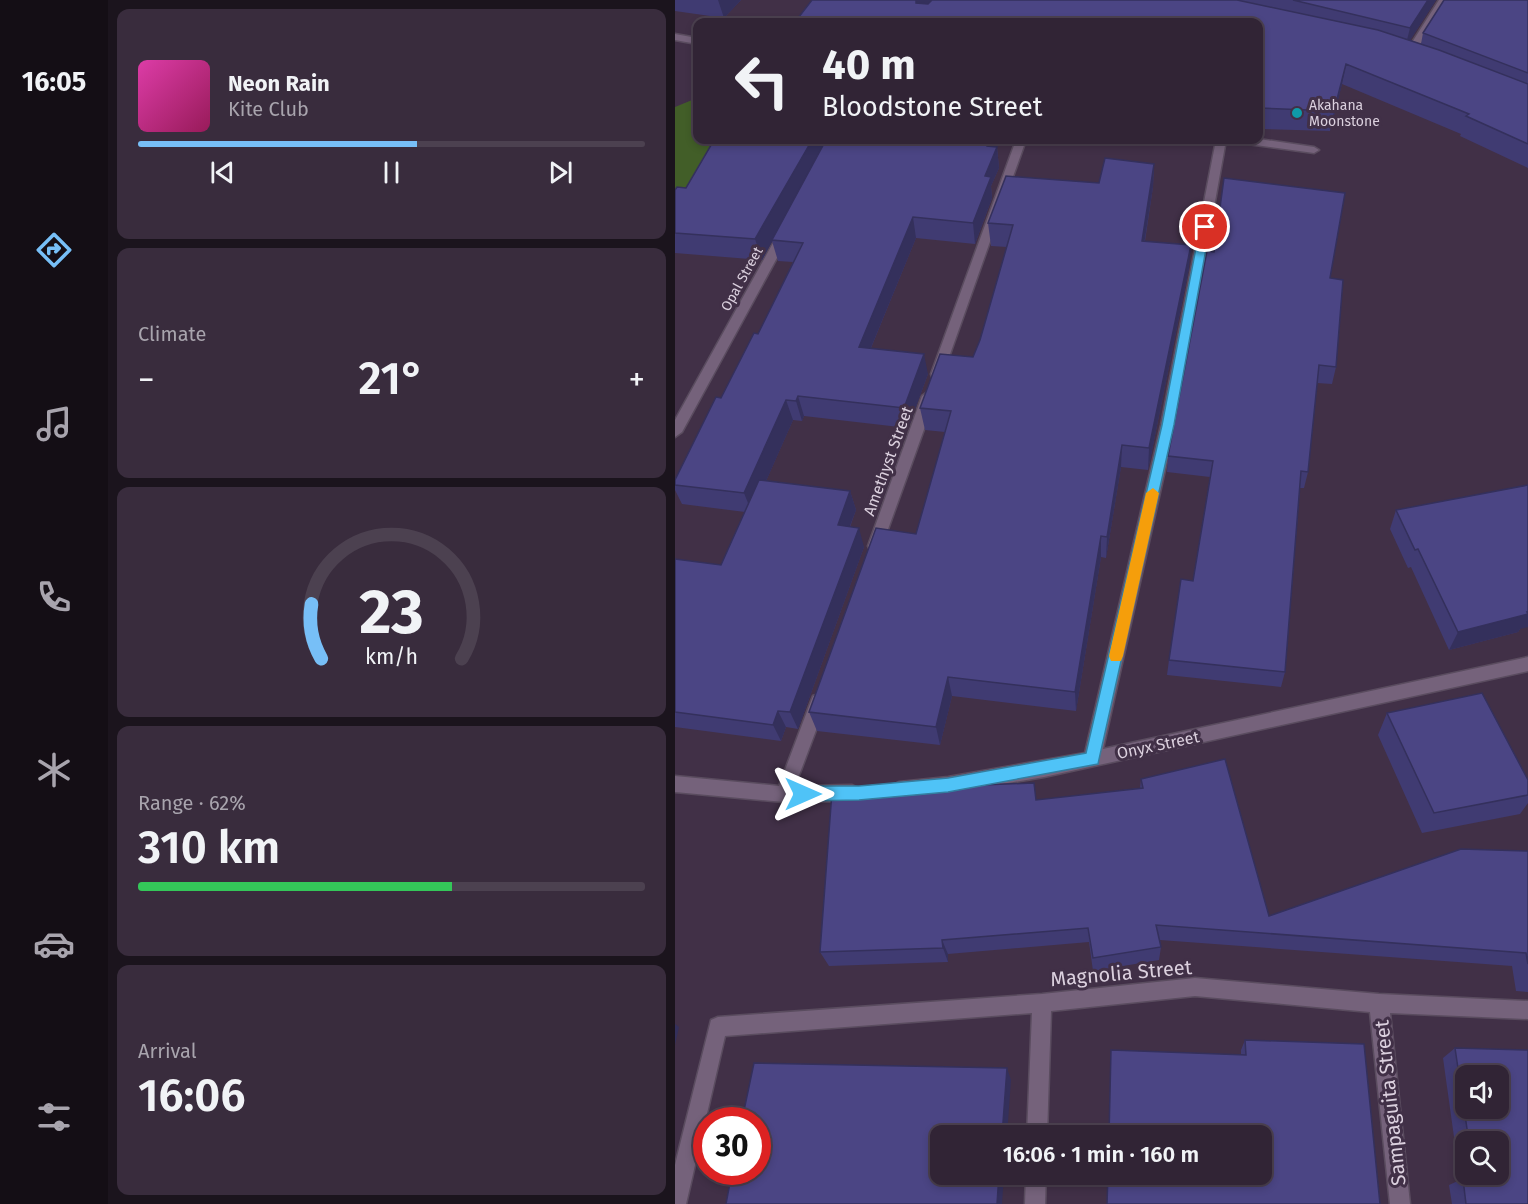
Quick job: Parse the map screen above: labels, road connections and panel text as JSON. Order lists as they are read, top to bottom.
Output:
{
  "streets": {
    "street": [
      "Opal Street",
      "Amethyst Street",
      "Onyx Street",
      "Magnolia Street",
      "Sampaguita Street"
    ]
  },
  "crossings": [
    ["Magnolia Street", "Sampaguita Street"]
  ],
  "places": ["Akahana Moonstone"],
  "page": {
    "tabs": "16:05",
    "turn": ["40 m", "Bloodstone Street"],
    "song": ["Neon Rain", "Kite Club"],
    "tile": [
      "Climate",
      ["Range · 62%", "310 km"],
      ["Arrival", "16:06"]
    ],
    "heat": ["−", "21°", "+"],
    "limit": "30",
    "trip": "16:06 · 1 min · 160 m",
    "gauge": ["23", "km/h"]
  }
}
